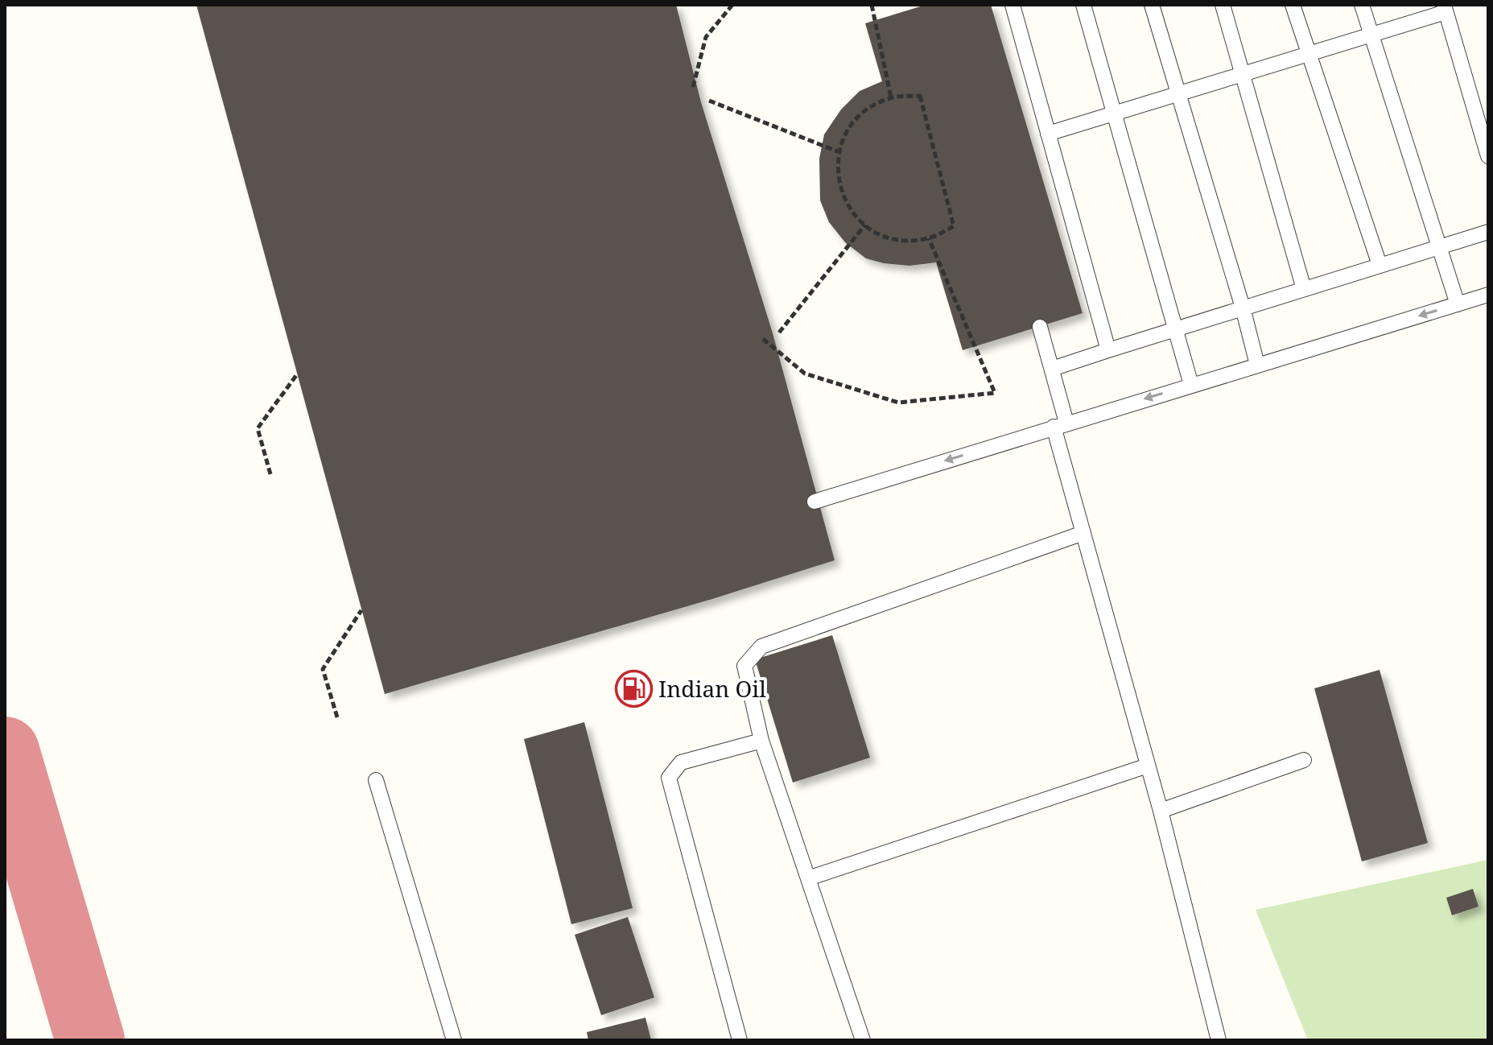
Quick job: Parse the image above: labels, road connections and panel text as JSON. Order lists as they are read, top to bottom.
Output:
{
  "places": {
    "fuel station": ["Indian Oil"]
  }
}
